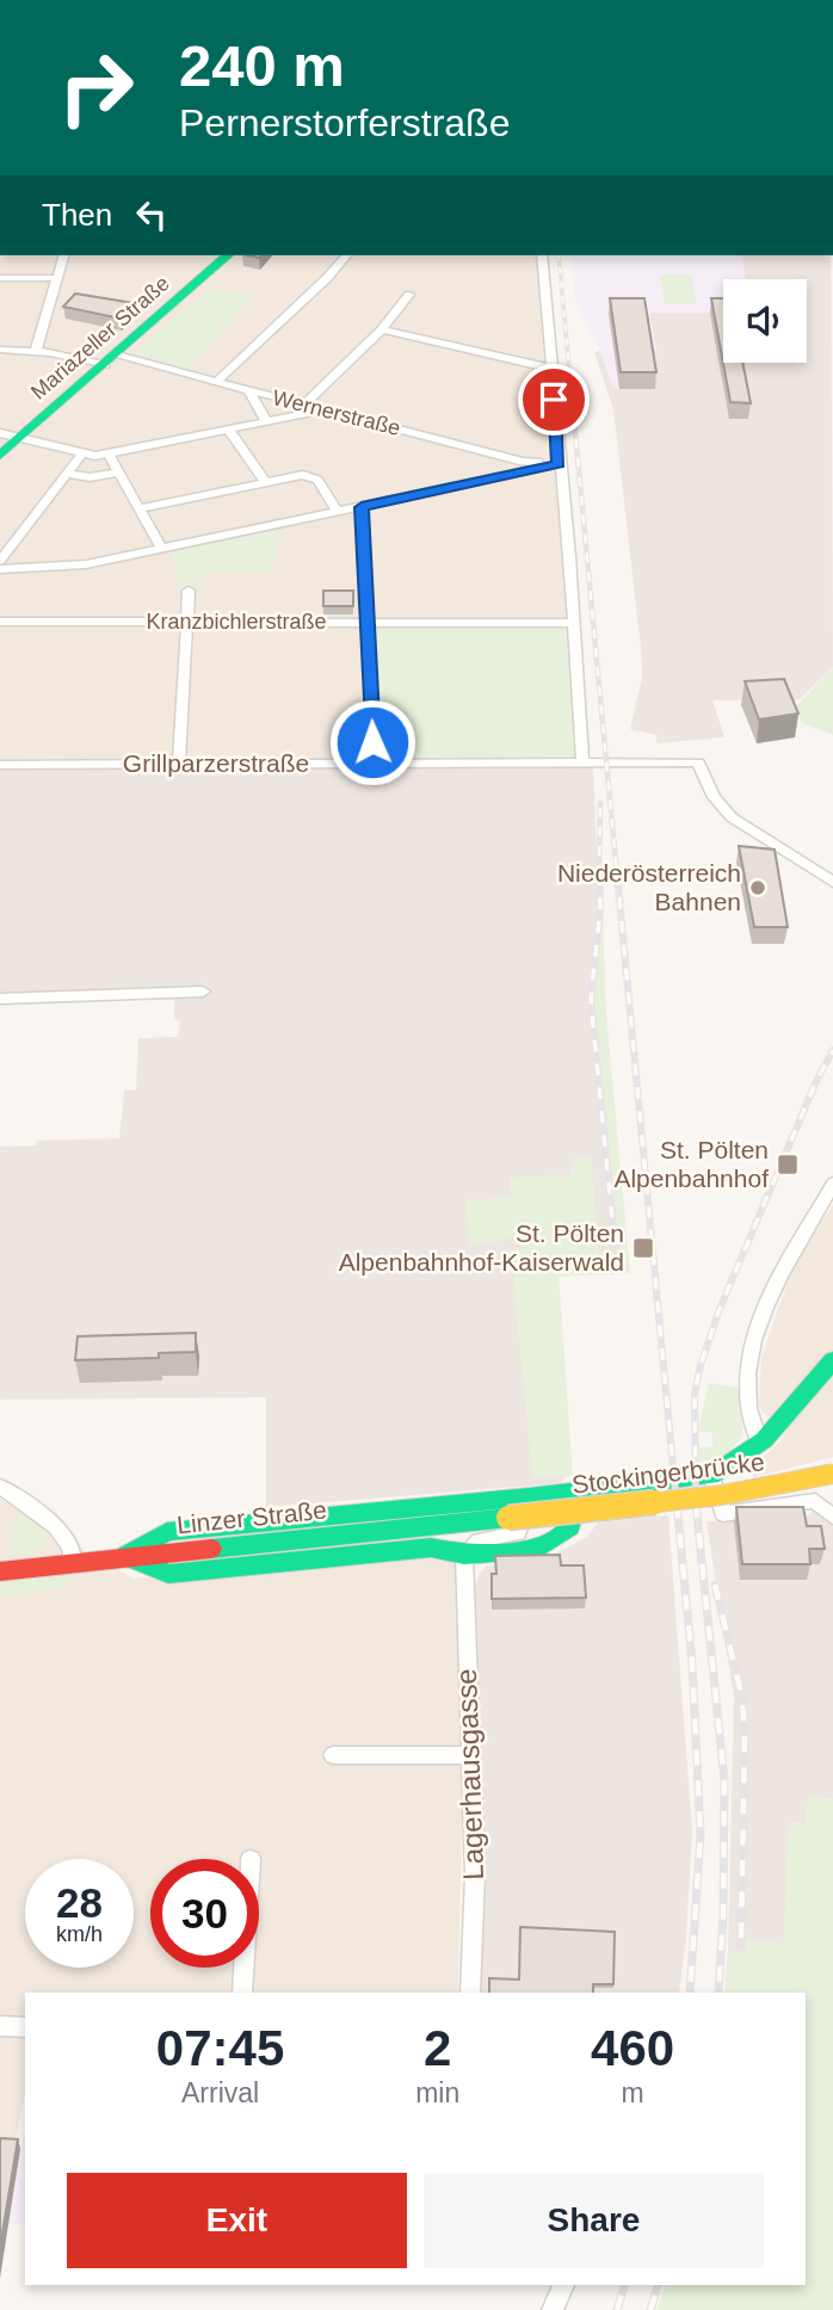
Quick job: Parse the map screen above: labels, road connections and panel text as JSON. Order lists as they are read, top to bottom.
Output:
{
  "streets": {
    "main road": ["Mariazeller Straße", "Stockingerbrücke", "Linzer Straße"],
    "street": [
      "Wernerstraße",
      "Kranzbichlerstraße",
      "Grillparzerstraße",
      "Lagerhausgasse"
    ]
  },
  "crossings": [
    ["Mariazeller Straße", "Wernerstraße"],
    ["Stockingerbrücke", "Linzer Straße"]
  ],
  "places": {
    "other": ["Niederösterreich Bahnen"],
    "transit": ["St. Pölten Alpenbahnhof", "St. Pölten Alpenbahnhof-Kaiserwald"]
  },
  "page": {
    "turn": ["240 m", "Pernerstorferstraße"],
    "then": "Then",
    "speed": "28 km/h",
    "limit": "30",
    "eta": [
      "07:45",
      "Arrival",
      "2",
      "min",
      "460",
      "m"
    ],
    "buttons": ["Exit", "Share"]
  }
}
